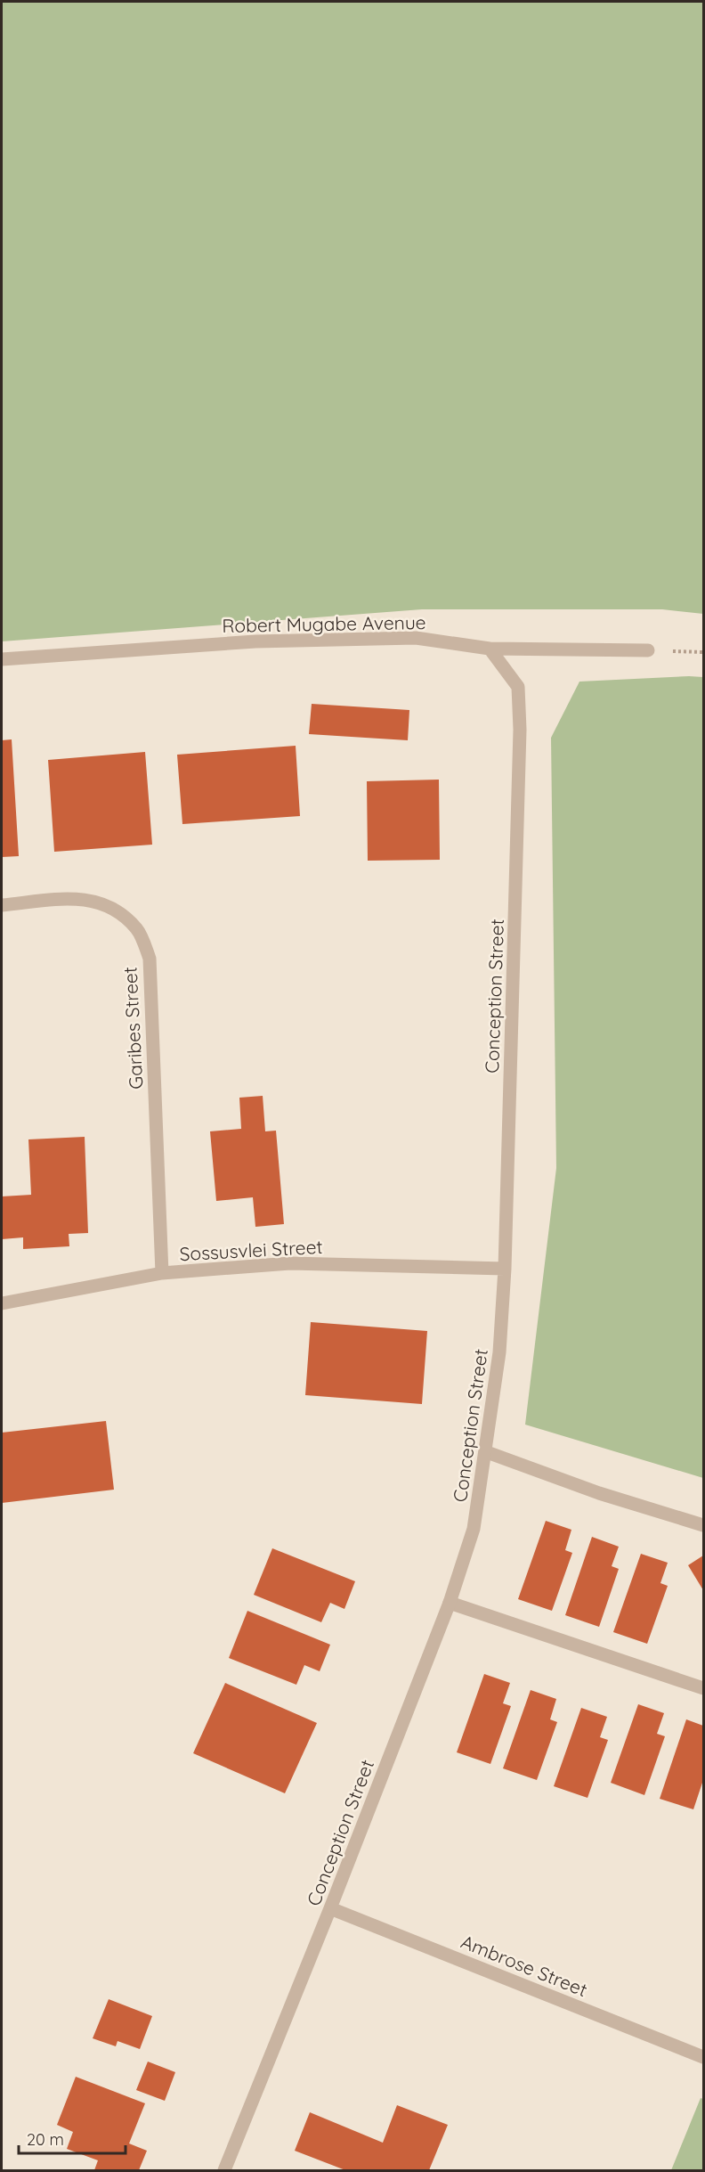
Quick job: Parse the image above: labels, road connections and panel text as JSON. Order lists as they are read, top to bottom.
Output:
{
  "streets": {
    "street": [
      "Robert Mugabe Avenue",
      "Conception Street",
      "Garibes Street",
      "Sossusvlei Street",
      "Ambrose Street"
    ]
  },
  "crossings": [
    ["Robert Mugabe Avenue", "Conception Street"],
    ["Conception Street", "Sossusvlei Street"],
    ["Conception Street", "Ambrose Street"],
    ["Garibes Street", "Sossusvlei Street"]
  ],
  "scale_bar": "20 m"
}
